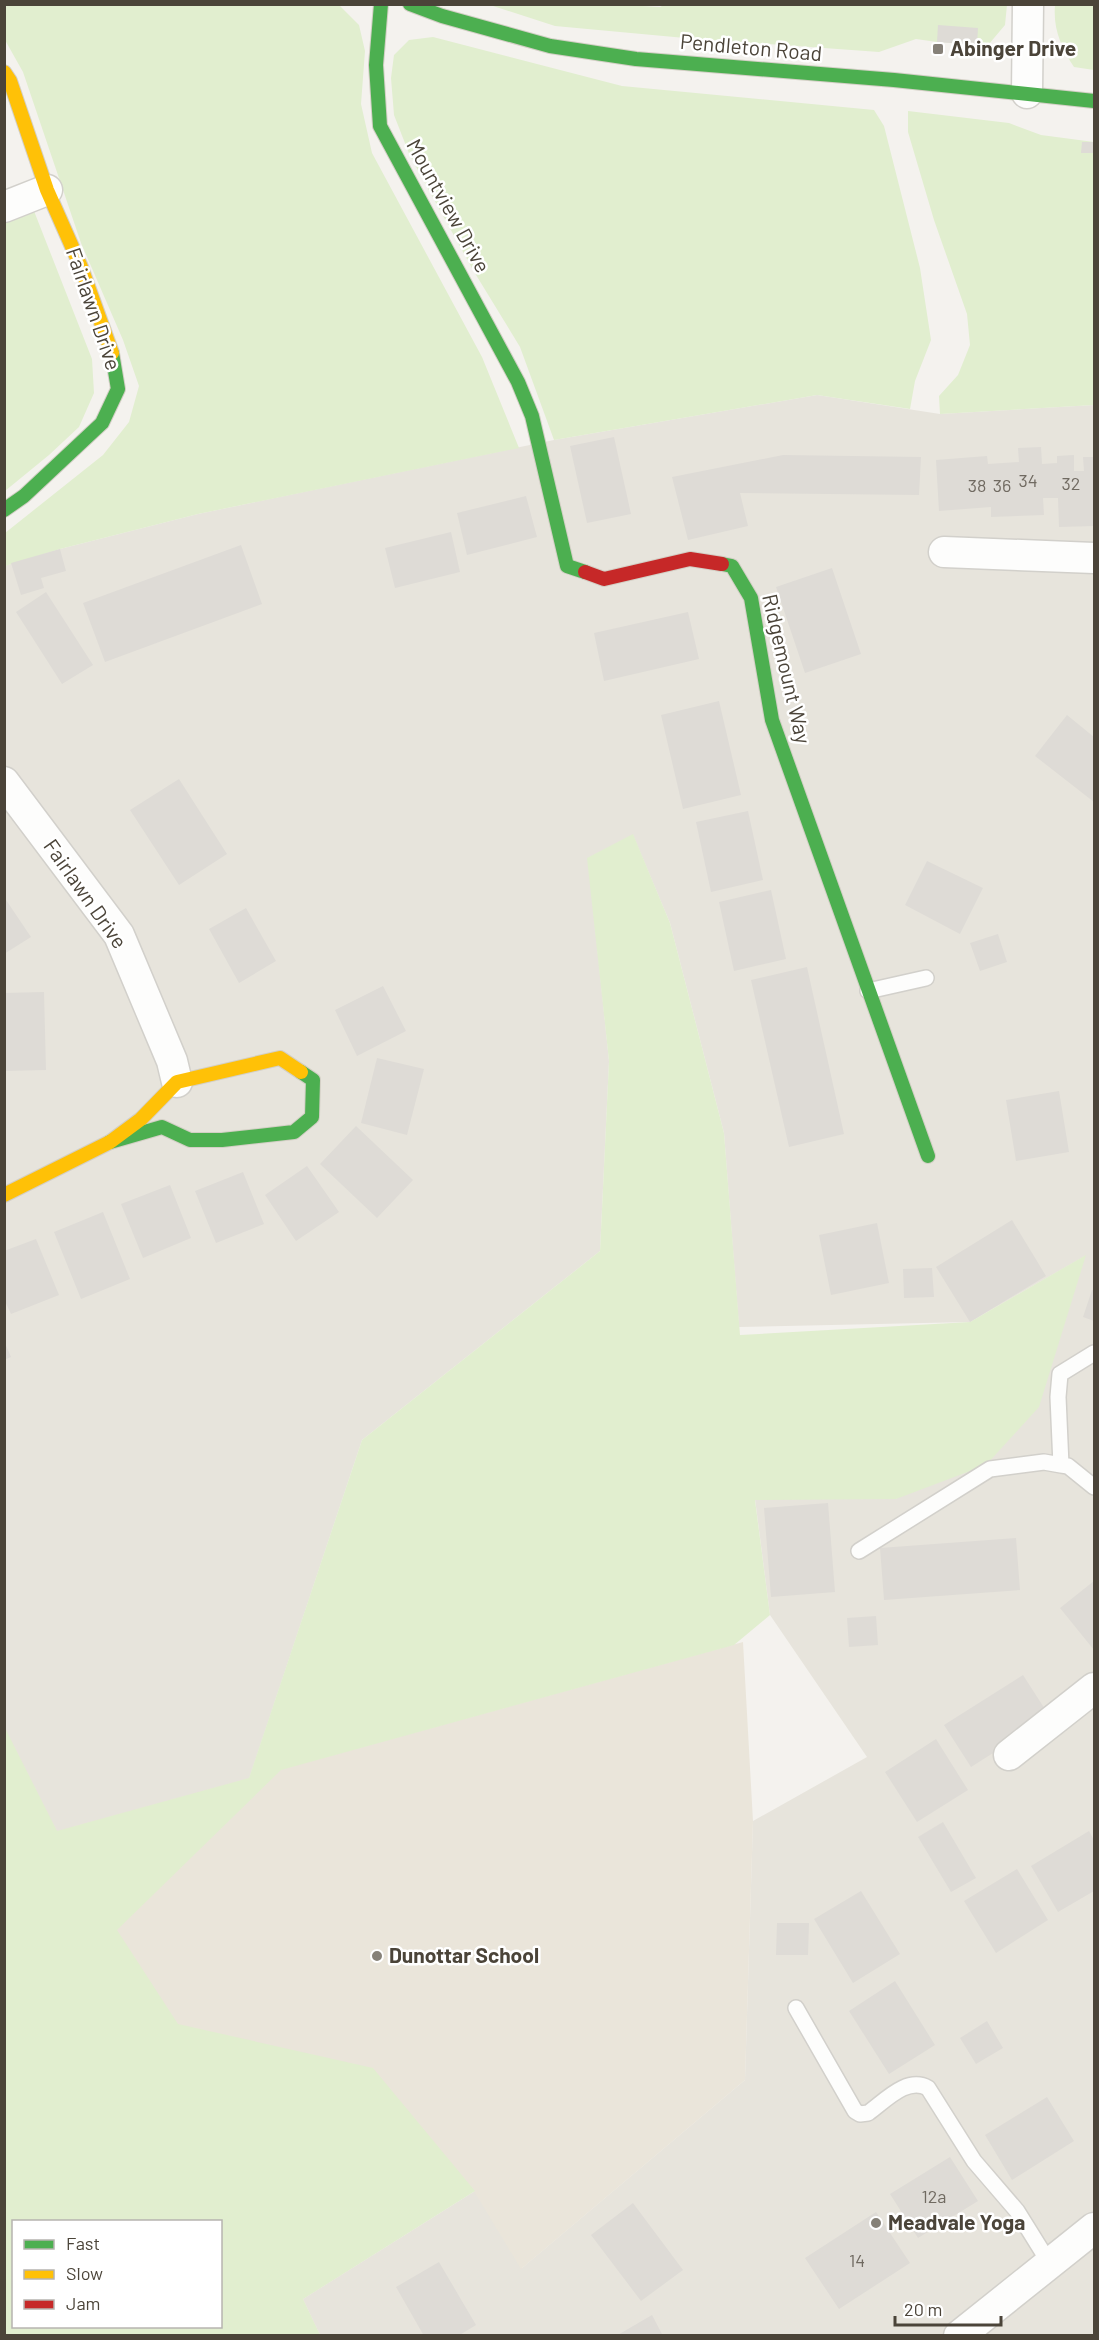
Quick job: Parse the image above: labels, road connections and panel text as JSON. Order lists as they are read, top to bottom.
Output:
{
  "streets": {
    "street": [
      "Pendleton Road",
      "Mountview Drive",
      "Fairlawn Drive",
      "Ridgemount Way"
    ]
  },
  "crossings": [
    ["Mountview Drive", "Ridgemount Way"]
  ],
  "places": {
    "transit": ["Abinger Drive"],
    "other": ["Dunottar School", "Meadvale Yoga"]
  },
  "house_numbers": [
    "34",
    "32",
    "38",
    "36",
    "12a",
    "14"
  ],
  "legend": ["Fast", "Slow", "Jam"],
  "scale_bar": "20 m"
}
